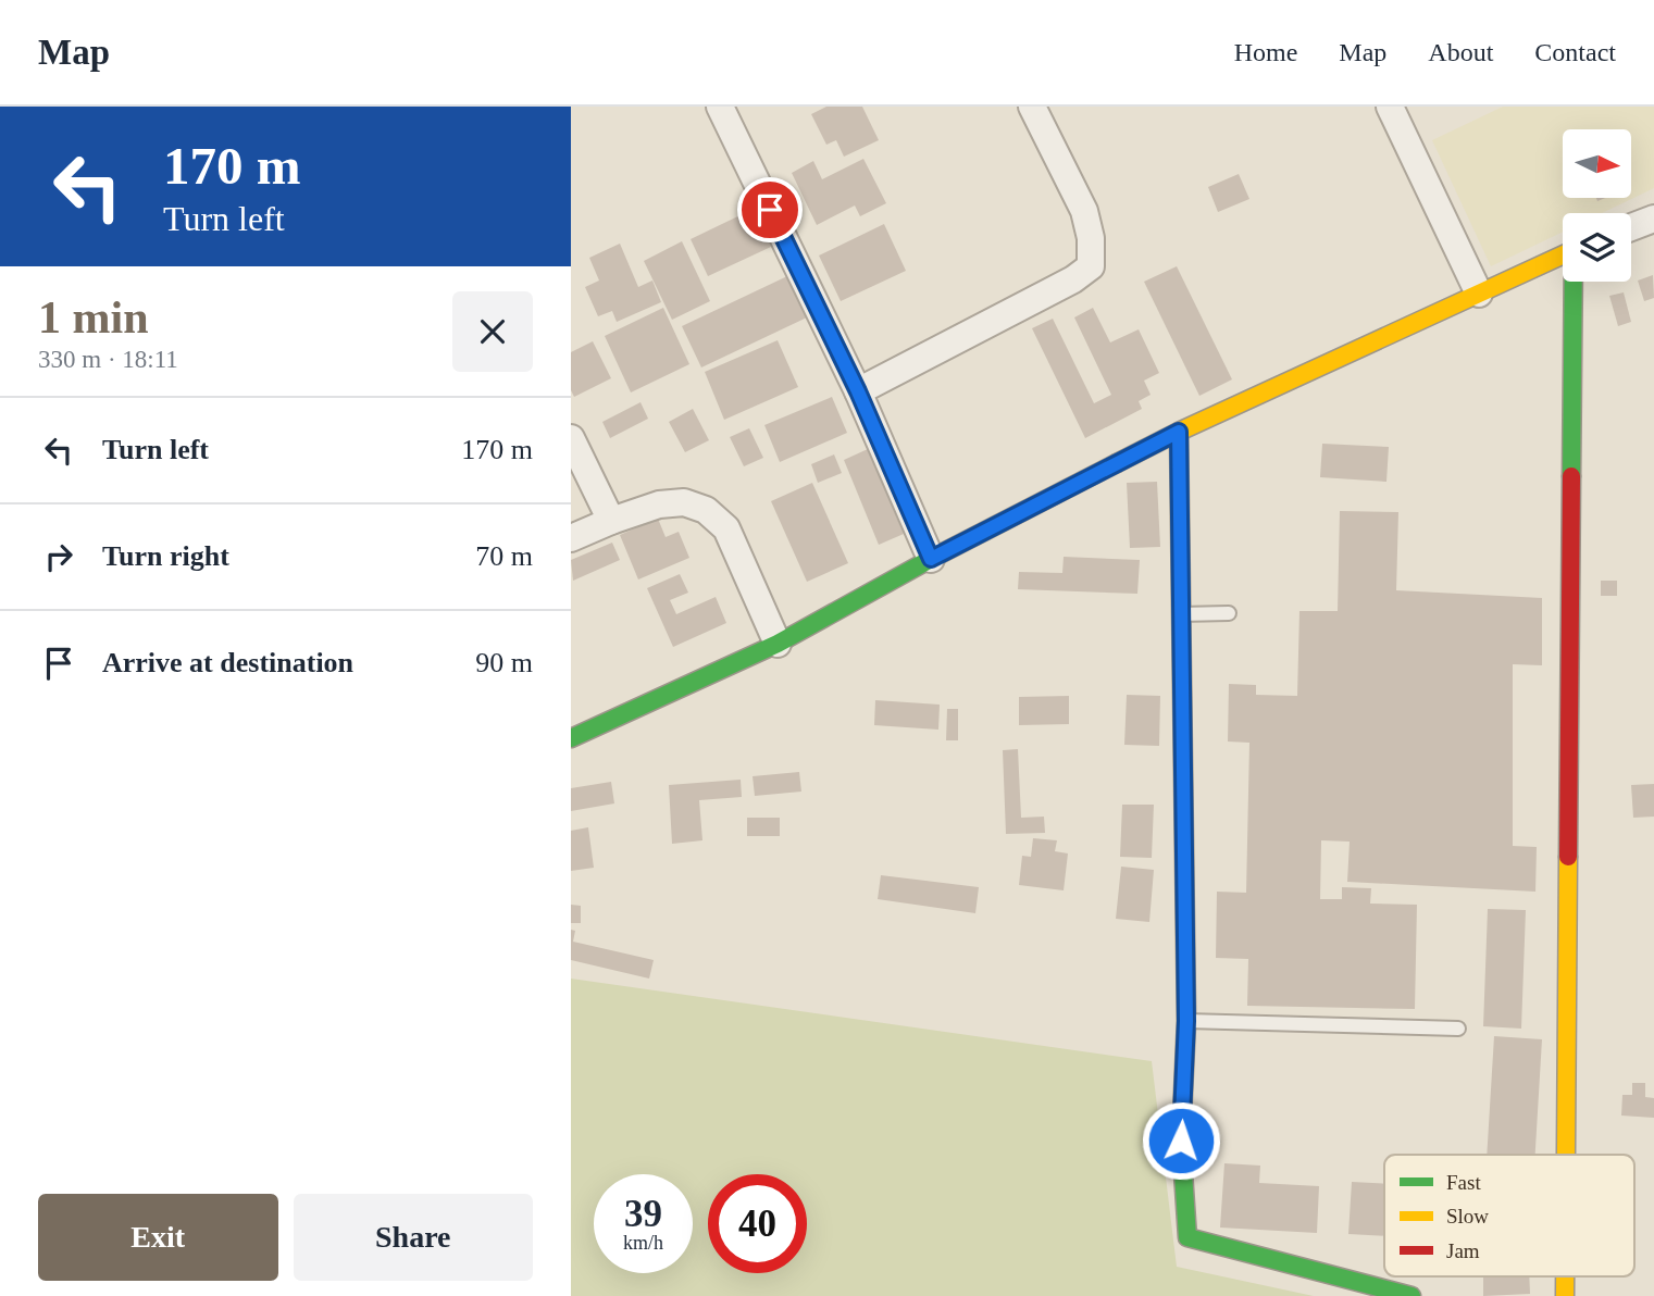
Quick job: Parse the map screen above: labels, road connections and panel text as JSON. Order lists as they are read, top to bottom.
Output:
{
  "legend": ["Fast", "Slow", "Jam"],
  "north": "right",
  "page": {
    "header": "Map",
    "nav": [
      "Home",
      "Map",
      "About",
      "Contact"
    ],
    "turn": ["170 m", "Turn left"],
    "heading": ["1 min", "330 m · 18:11"],
    "list": [
      {
        "name": "Turn left",
        "value": "170 m"
      },
      {
        "name": "Turn right",
        "value": "70 m"
      },
      {
        "name": "Arrive at destination",
        "value": "90 m"
      }
    ],
    "speed": "39 km/h",
    "limit": "40",
    "buttons": ["Exit", "Share"]
  }
}
